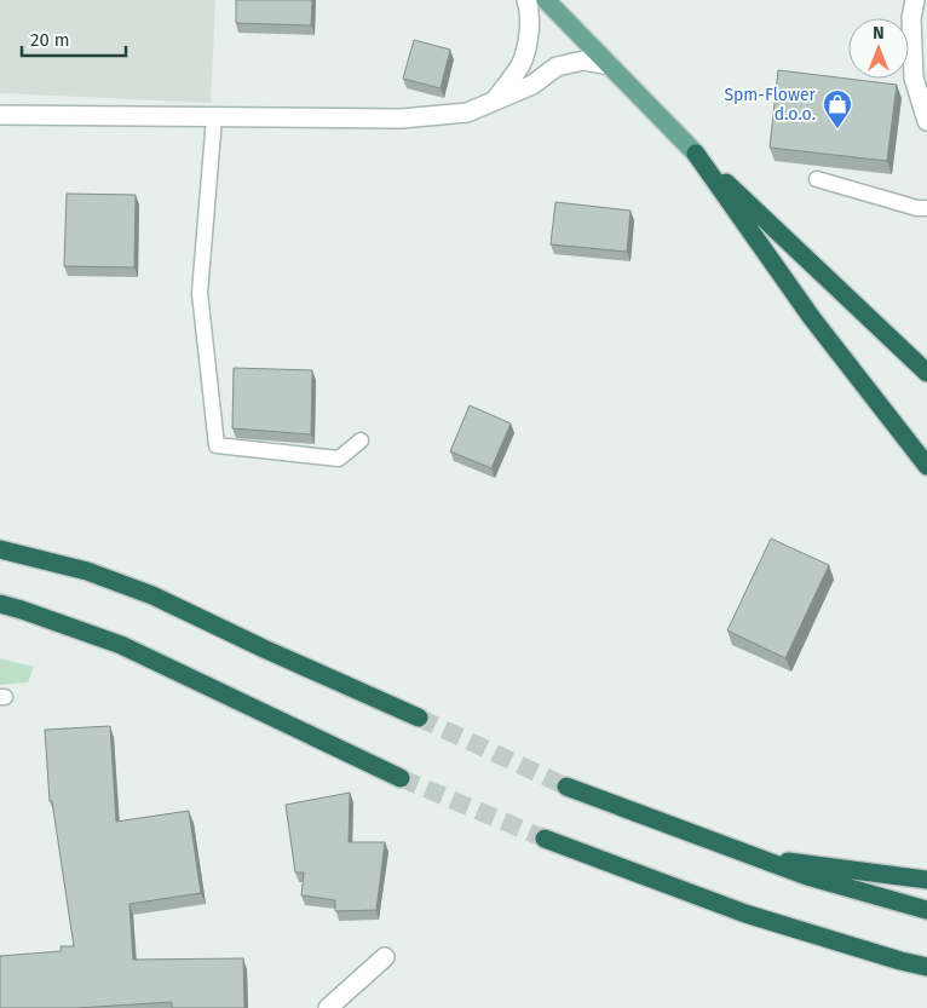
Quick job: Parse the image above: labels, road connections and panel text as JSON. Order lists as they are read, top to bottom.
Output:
{
  "places": {
    "shop": ["Spm-Flower d.o.o."]
  },
  "scale_bar": "20 m",
  "north": "top"
}
